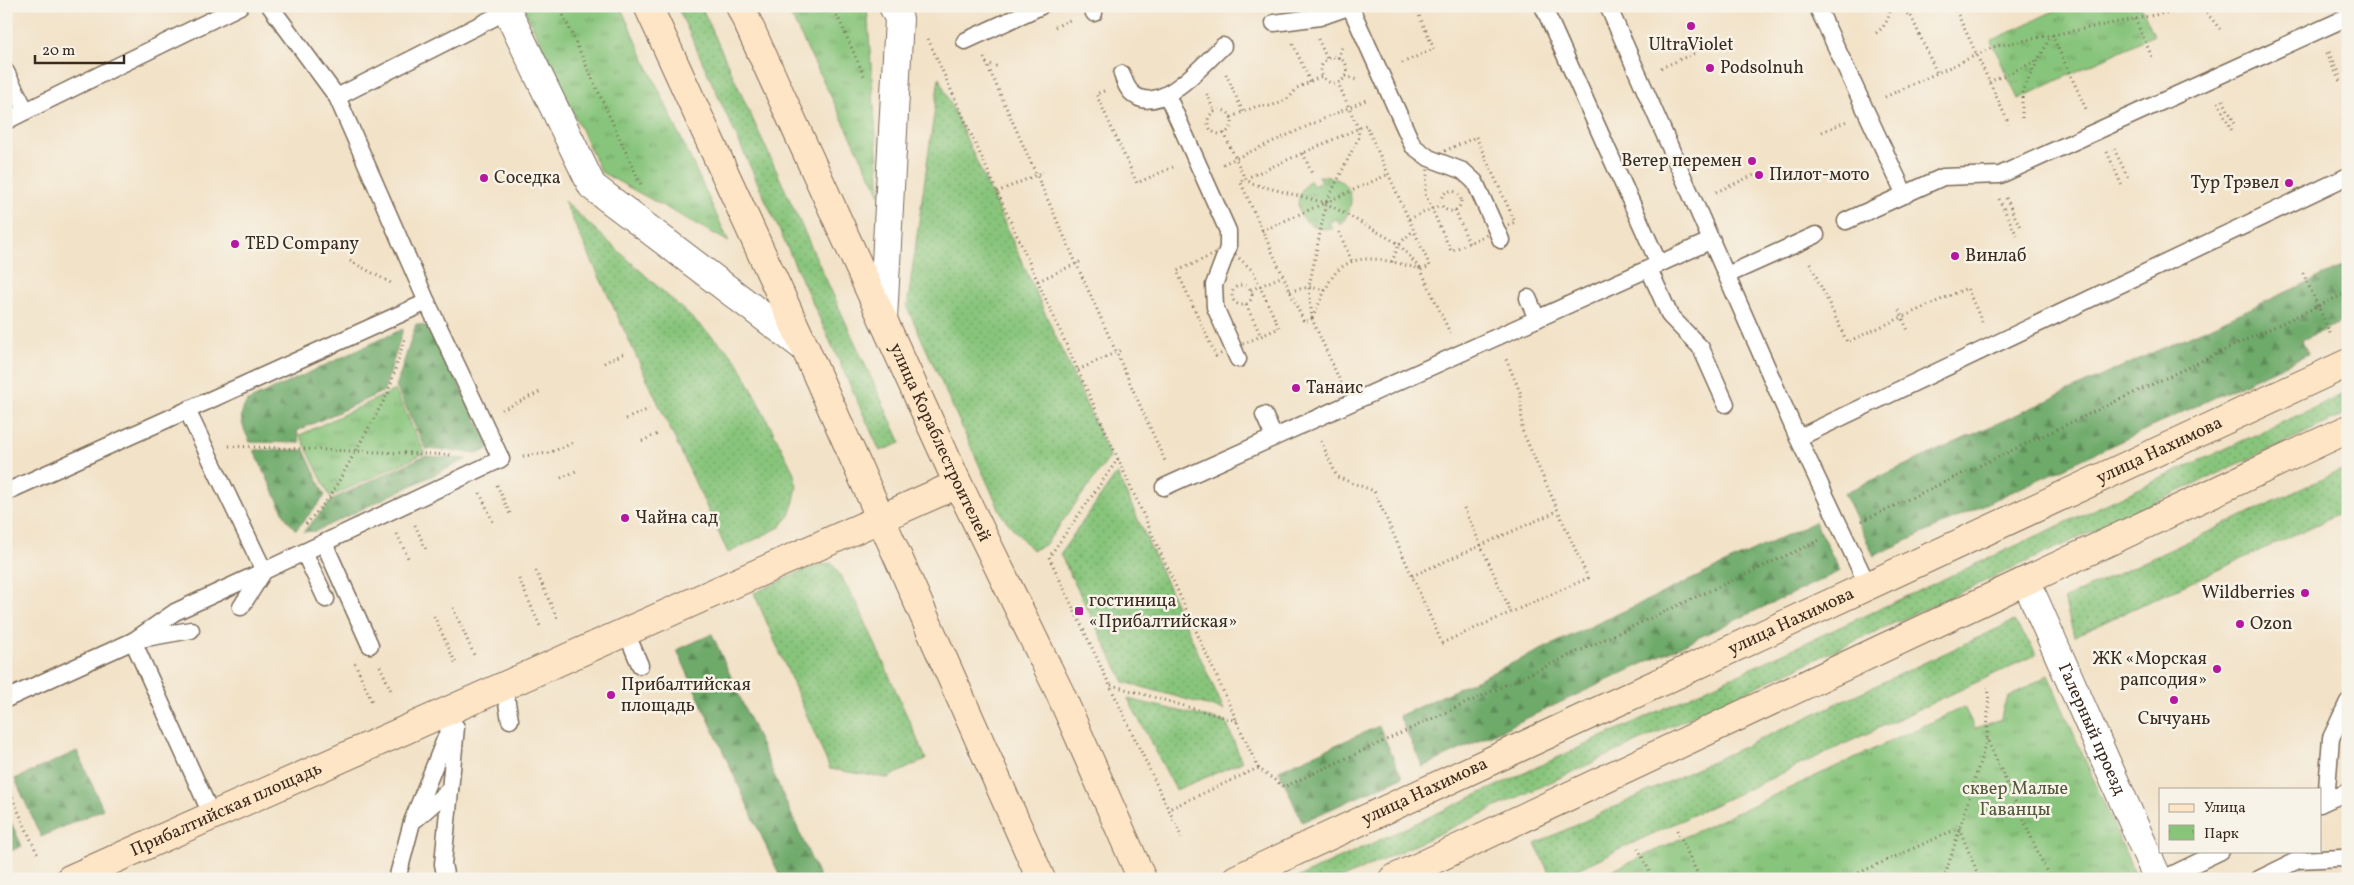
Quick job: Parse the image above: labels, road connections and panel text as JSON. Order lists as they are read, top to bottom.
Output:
{
  "streets": {
    "main road": ["улица Кораблестроителей", "улица Нахимова", "Прибалтийская площадь"],
    "street": ["Галерный проезд"]
  },
  "crossings": [
    ["улица Кораблестроителей", "Прибалтийская площадь"]
  ],
  "parks": ["сквер Малые Гаванцы"],
  "places": {
    "other": [
      "UltraViolet",
      "Podsolnuh",
      "Ветер перемен",
      "Пилот-мото",
      "Соседка",
      "Тур Трэвел",
      "TED Company",
      "Винлаб",
      "Танаис",
      "Чайна сад",
      "Wildberries",
      "Ozon",
      "ЖК «Морская рапсодия»",
      "Прибалтийская площадь",
      "Сычуань"
    ],
    "transit": ["гостиница «Прибалтийская»"]
  },
  "legend": ["Улица", "Парк"],
  "scale_bar": "20 m"
}
